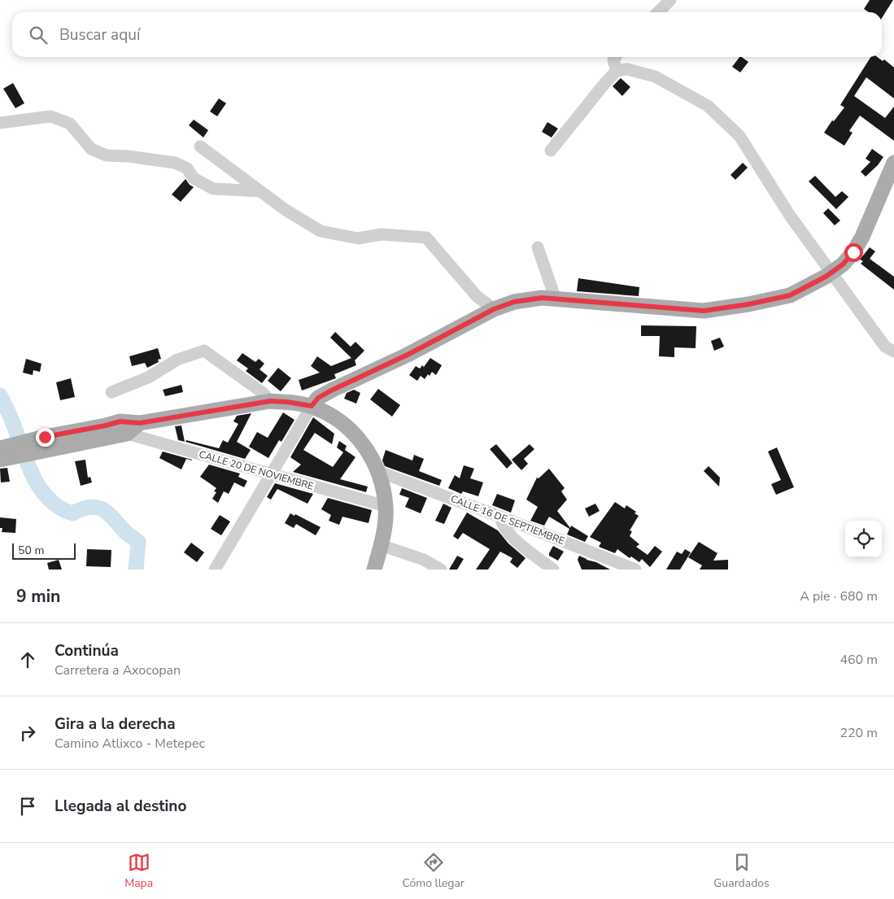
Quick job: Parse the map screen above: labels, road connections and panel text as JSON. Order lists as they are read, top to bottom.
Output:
{
  "streets": {
    "street": ["CALLE 20 DE NOVIEMBRE", "CALLE 16 DE SEPTIEMBRE"]
  },
  "scale_bar": "50 m",
  "page": {
    "search": "Buscar aquí",
    "scale": "50 m",
    "heading": ["9 min", "A pie · 680 m"],
    "list": [
      ["Continúa", "Carretera a Axocopan", "460 m"],
      ["Gira a la derecha", "Camino Atlixco - Metepec", "220 m"],
      "Llegada al destino"
    ],
    "nav": ["Mapa", "Cómo llegar", "Guardados"]
  }
}
